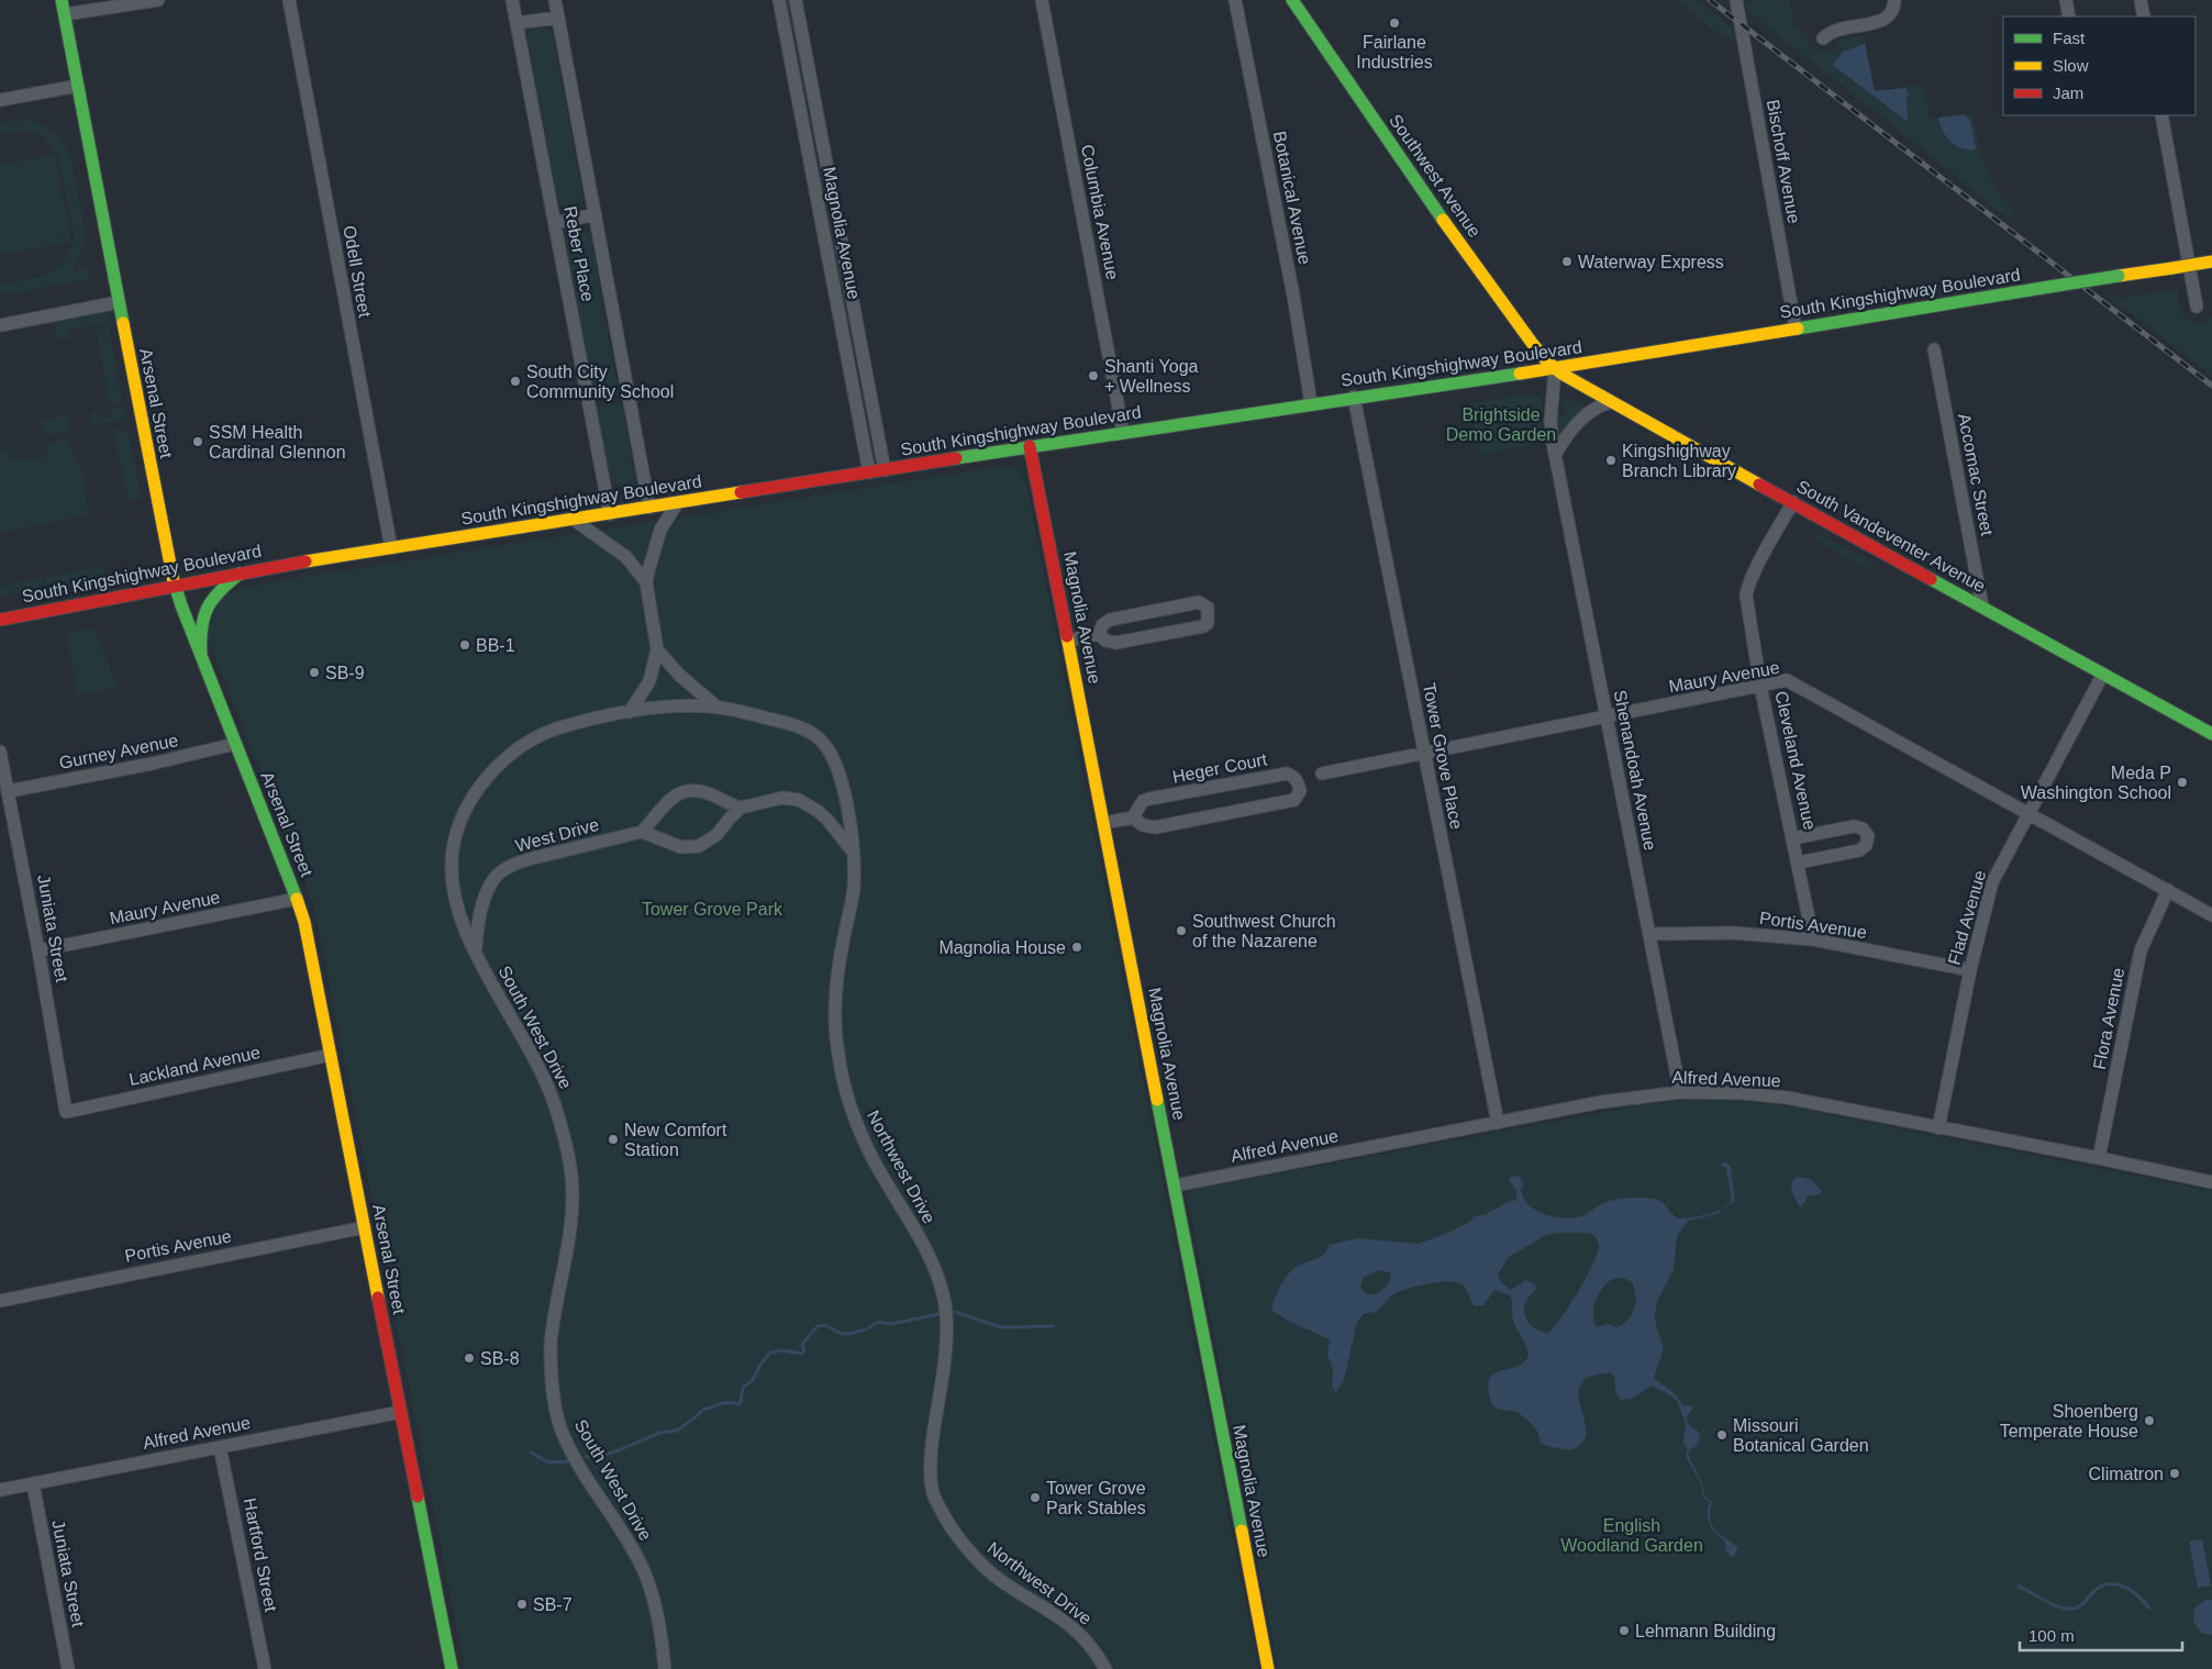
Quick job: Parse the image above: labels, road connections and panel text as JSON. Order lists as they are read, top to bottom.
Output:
{
  "streets": {
    "main road": [
      "Southwest Avenue",
      "Magnolia Avenue",
      "South Kingshighway Boulevard",
      "Arsenal Street",
      "South Vandeventer Avenue"
    ],
    "street": [
      "Bischoff Avenue",
      "Botanical Avenue",
      "Columbia Avenue",
      "Reber Place",
      "Odell Street",
      "Accomac Street",
      "Maury Avenue",
      "Gurney Avenue",
      "Tower Grove Place",
      "Cleveland Avenue",
      "Heger Court",
      "Shenandoah Avenue",
      "West Drive",
      "Flad Avenue",
      "Portis Avenue",
      "Juniata Street",
      "Flora Avenue",
      "South West Drive",
      "Lackland Avenue",
      "Alfred Avenue",
      "Northwest Drive",
      "Hartford Street"
    ]
  },
  "crossings": [
    ["Bischoff Avenue", "South Kingshighway Boulevard"],
    ["Southwest Avenue", "South Kingshighway Boulevard"],
    ["Southwest Avenue", "South Vandeventer Avenue"],
    ["Southwest Avenue", "Shenandoah Avenue"],
    ["Botanical Avenue", "South Kingshighway Boulevard"],
    ["Columbia Avenue", "South Kingshighway Boulevard"],
    ["Magnolia Avenue", "South Kingshighway Boulevard"],
    ["Magnolia Avenue", "Alfred Avenue"],
    ["Reber Place", "South Kingshighway Boulevard"],
    ["Odell Street", "South Kingshighway Boulevard"],
    ["South Kingshighway Boulevard", "Arsenal Street"],
    ["South Kingshighway Boulevard", "South Vandeventer Avenue"],
    ["South Kingshighway Boulevard", "Tower Grove Place"],
    ["South Kingshighway Boulevard", "Shenandoah Avenue"],
    ["Arsenal Street", "Maury Avenue"],
    ["Arsenal Street", "Gurney Avenue"],
    ["Arsenal Street", "Portis Avenue"],
    ["Arsenal Street", "Lackland Avenue"],
    ["Arsenal Street", "Alfred Avenue"],
    ["Accomac Street", "South Vandeventer Avenue"],
    ["South Vandeventer Avenue", "Cleveland Avenue"],
    ["South Vandeventer Avenue", "Shenandoah Avenue"],
    ["South Vandeventer Avenue", "Flad Avenue"],
    ["Maury Avenue", "Tower Grove Place"],
    ["Maury Avenue", "Cleveland Avenue"],
    ["Maury Avenue", "Shenandoah Avenue"],
    ["Maury Avenue", "Flad Avenue"],
    ["Maury Avenue", "Juniata Street"],
    ["Maury Avenue", "Flora Avenue"],
    ["Gurney Avenue", "Juniata Street"],
    ["Tower Grove Place", "Alfred Avenue"],
    ["Cleveland Avenue", "Portis Avenue"],
    ["Shenandoah Avenue", "Portis Avenue"],
    ["Shenandoah Avenue", "Alfred Avenue"],
    ["West Drive", "South West Drive"],
    ["Flad Avenue", "Portis Avenue"],
    ["Flad Avenue", "Alfred Avenue"],
    ["Juniata Street", "Lackland Avenue"],
    ["Juniata Street", "Alfred Avenue"],
    ["Flora Avenue", "Alfred Avenue"],
    ["South West Drive", "Northwest Drive"],
    ["Alfred Avenue", "Hartford Street"]
  ],
  "parks": ["Brightside Demo Garden", "Tower Grove Park", "English Woodland Garden"],
  "places": [
    "Fairlane Industries",
    "Waterway Express",
    "Shanti Yoga + Wellness",
    "South City Community School",
    "SSM Health Cardinal Glennon",
    "Kingshighway Branch Library",
    "BB-1",
    "SB-9",
    "Meda P Washington School",
    "Southwest Church of the Nazarene",
    "Magnolia House",
    "New Comfort Station",
    "SB-8",
    "Shoenberg Temperate House",
    "Missouri Botanical Garden",
    "Climatron",
    "Tower Grove Park Stables",
    "SB-7",
    "Lehmann Building"
  ],
  "legend": ["Fast", "Slow", "Jam"],
  "scale_bar": "100 m"
}
